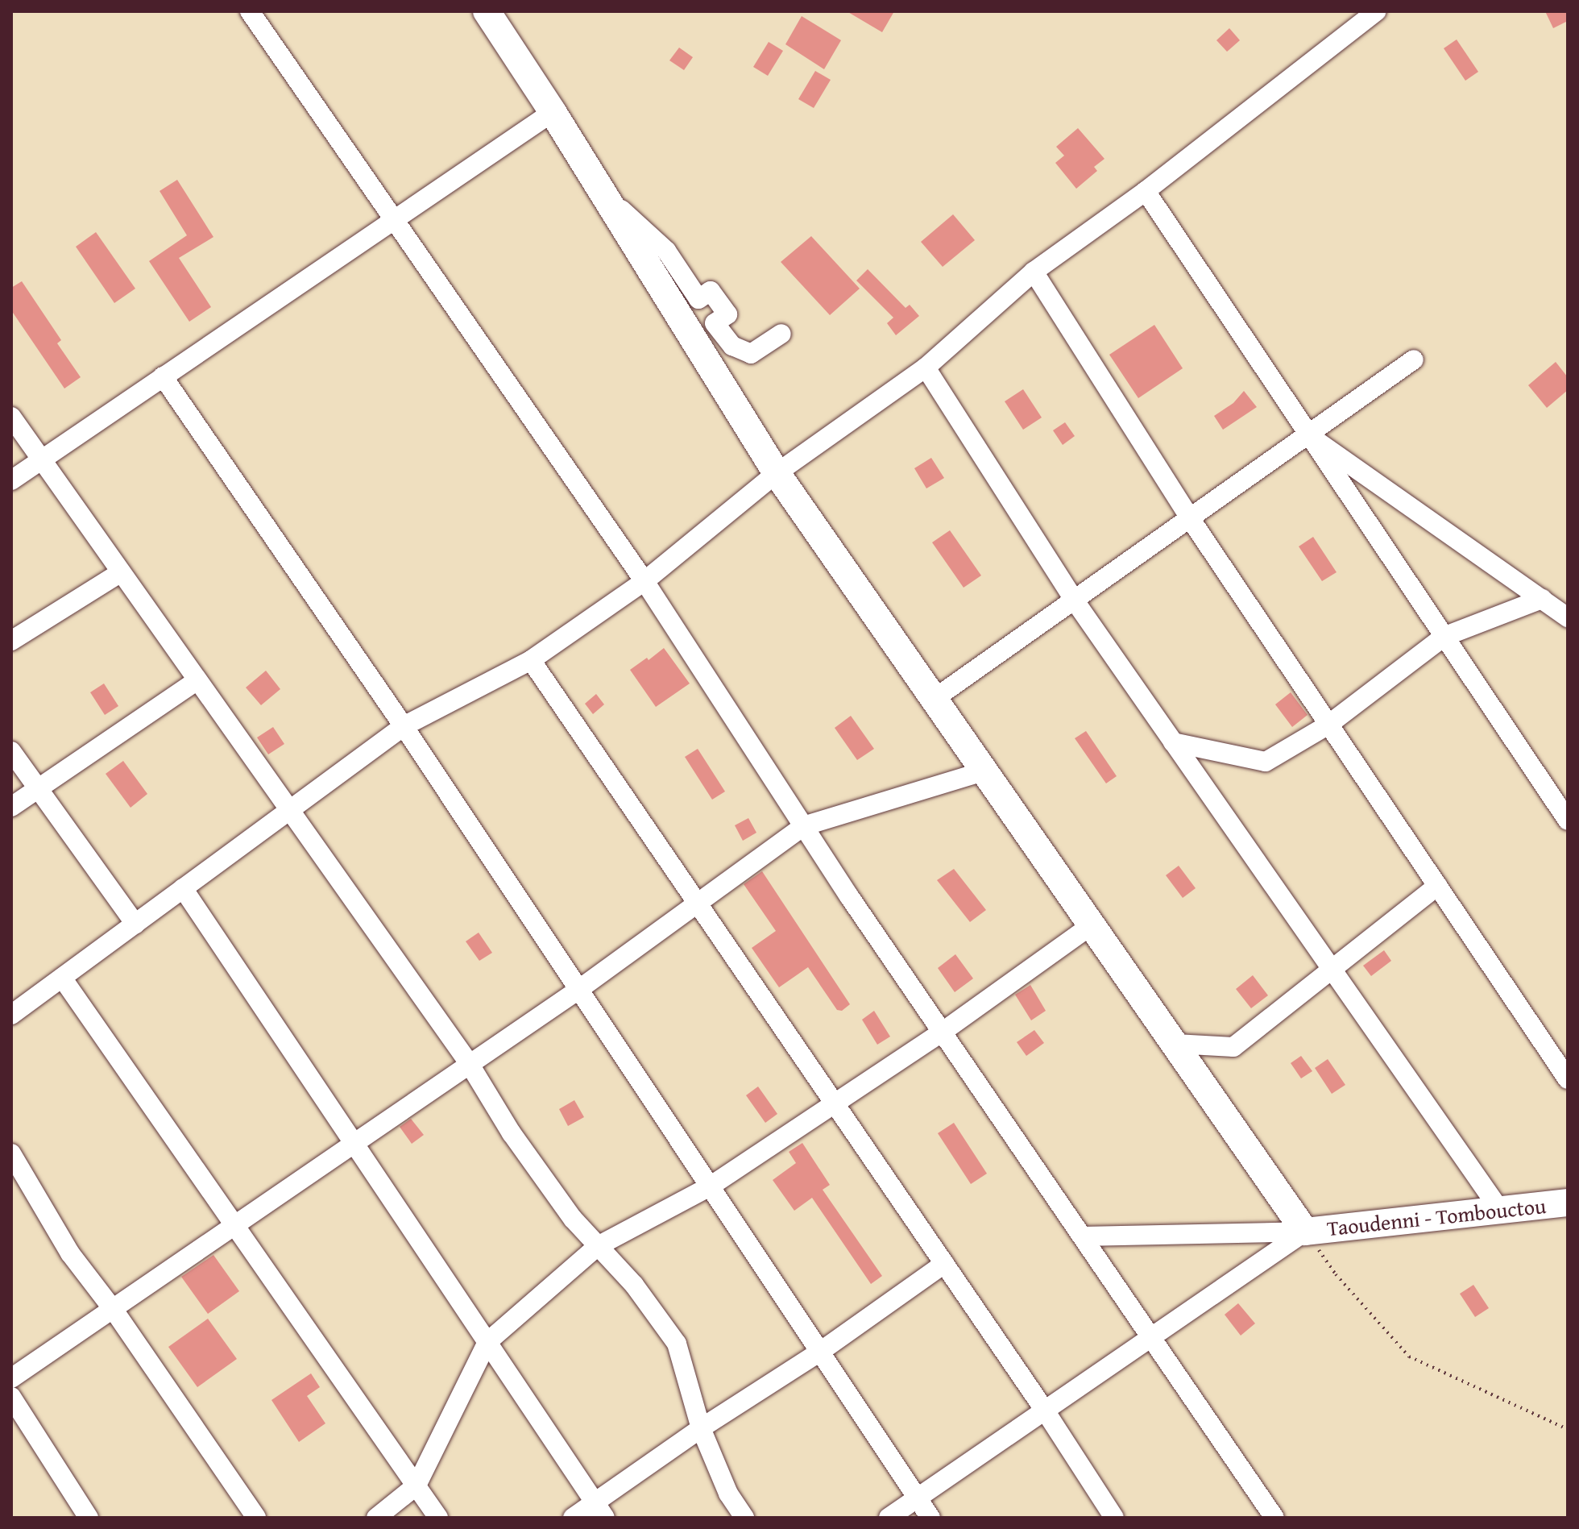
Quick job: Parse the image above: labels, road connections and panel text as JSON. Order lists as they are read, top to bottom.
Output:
{
  "streets": {
    "street": ["Taoudenni - Tombouctou"]
  }
}
